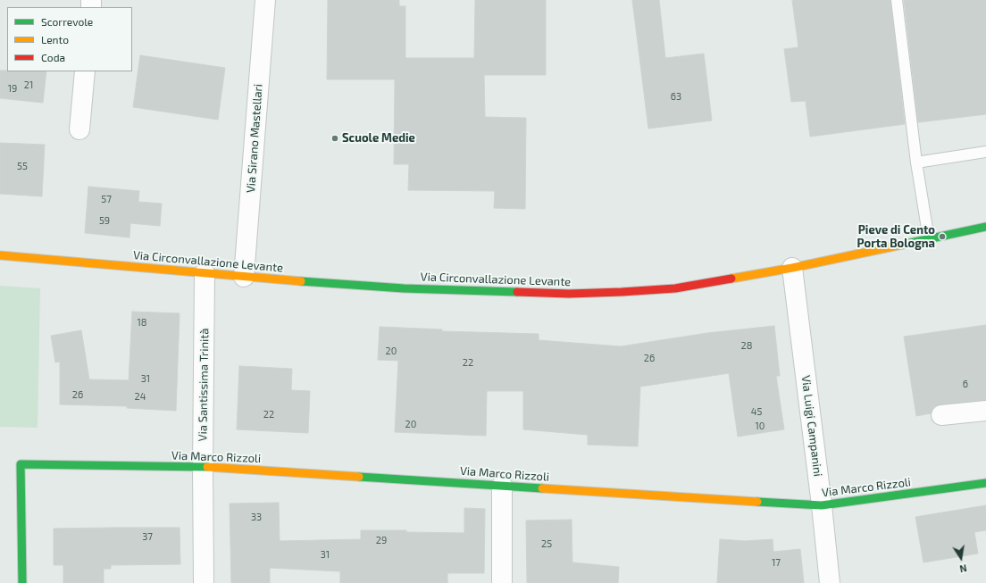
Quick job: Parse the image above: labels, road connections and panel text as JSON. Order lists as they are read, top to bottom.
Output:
{
  "streets": {
    "street": [
      "Via Sirano Mastellari",
      "Via Circonvallazione Levante",
      "Via Santissima Trinità",
      "Via Luigi Campanini",
      "Via Marco Rizzoli"
    ]
  },
  "crossings": [
    ["Via Sirano Mastellari", "Via Circonvallazione Levante"],
    ["Via Circonvallazione Levante", "Via Santissima Trinità"],
    ["Via Circonvallazione Levante", "Via Luigi Campanini"],
    ["Via Santissima Trinità", "Via Marco Rizzoli"],
    ["Via Luigi Campanini", "Via Marco Rizzoli"]
  ],
  "places": ["Scuole Medie", "Pieve di Cento Porta Bologna"],
  "house_numbers": [
    "21",
    "19",
    "63",
    "55",
    "57",
    "59",
    "18",
    "28",
    "20",
    "26",
    "22",
    "31",
    "6",
    "26",
    "24",
    "45",
    "22",
    "20",
    "10",
    "33",
    "37",
    "29",
    "25",
    "31",
    "17"
  ],
  "legend": ["Scorrevole", "Lento", "Coda"],
  "north": "bottom"
}
